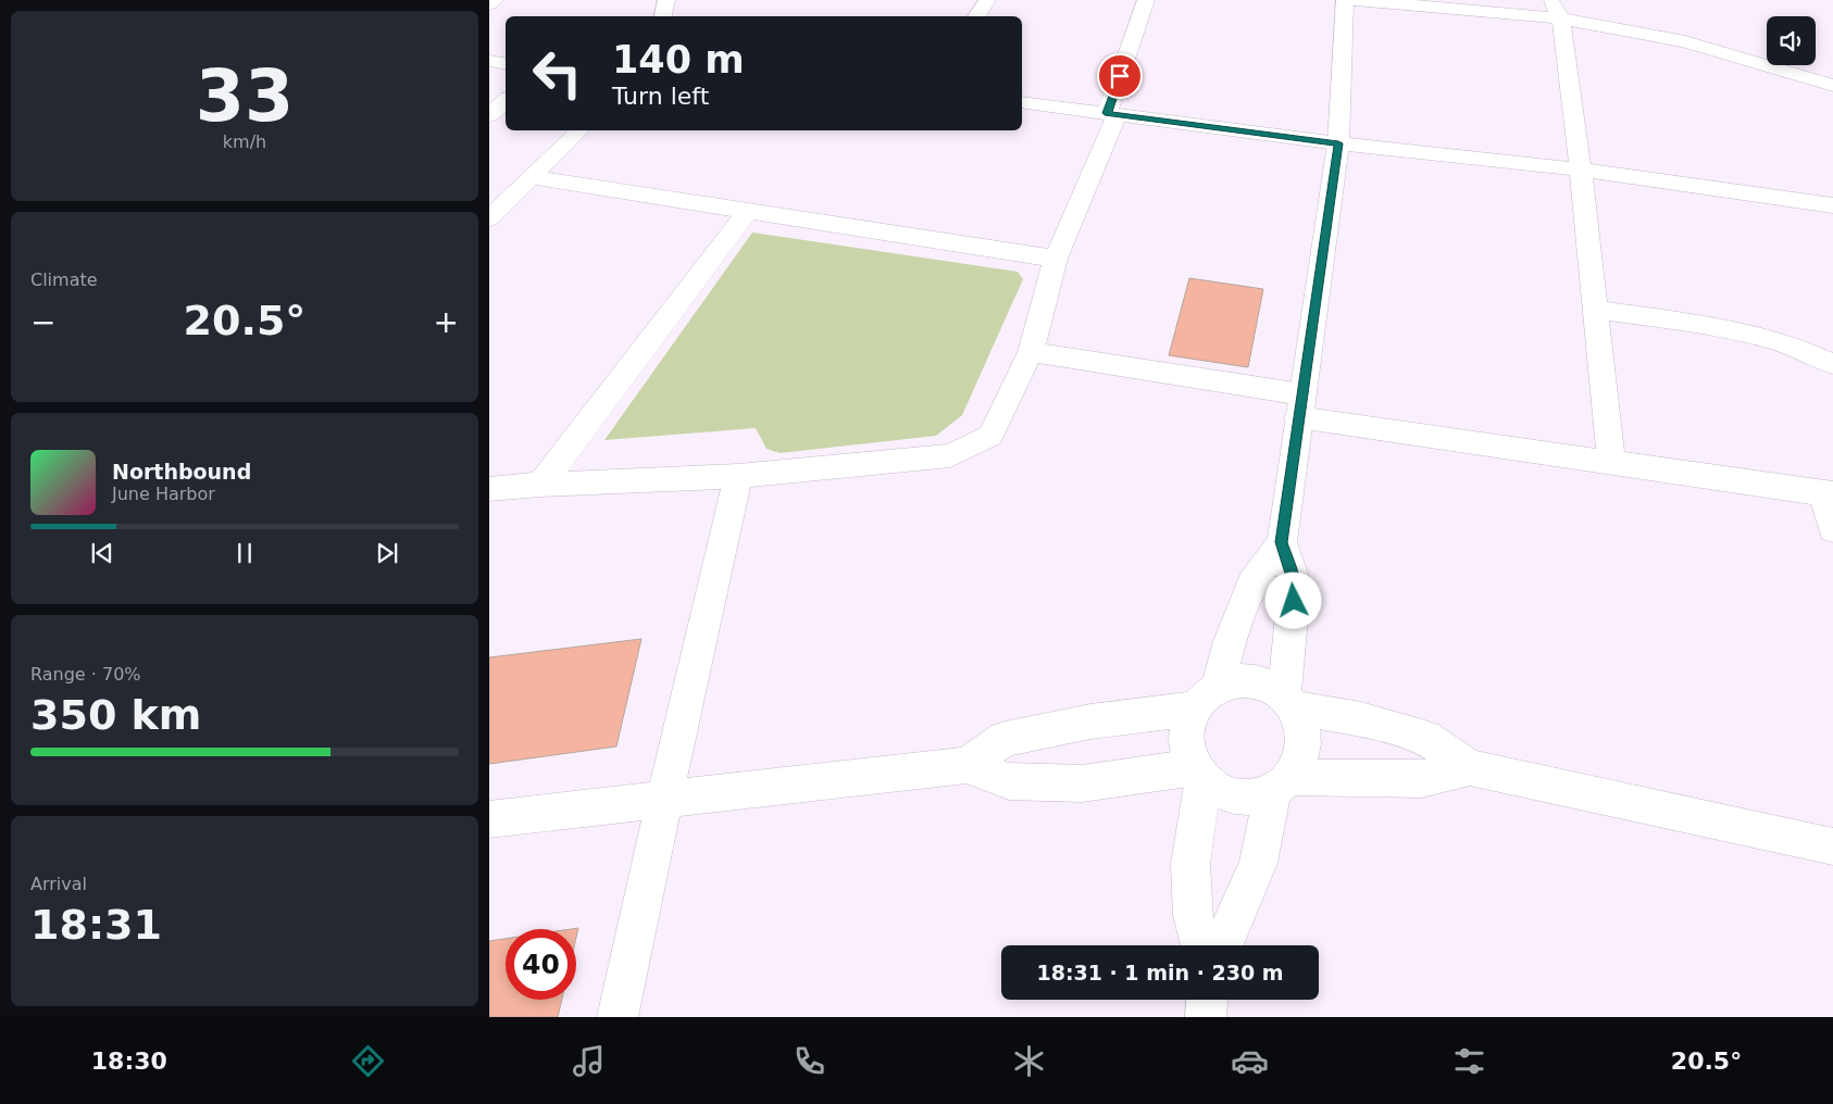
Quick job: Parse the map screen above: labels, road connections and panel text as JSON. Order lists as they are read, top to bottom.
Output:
{
  "page": {
    "tile": [
      ["33", "km/h"],
      "Climate",
      ["Range · 70%", "350 km"],
      ["Arrival", "18:31"]
    ],
    "turn": ["140 m", "Turn left"],
    "heat": ["−", "20.5°", "+"],
    "song": ["Northbound", "June Harbor"],
    "limit": "40",
    "trip": "18:31 · 1 min · 230 m",
    "tabs": ["18:30", "20.5°"]
  }
}
